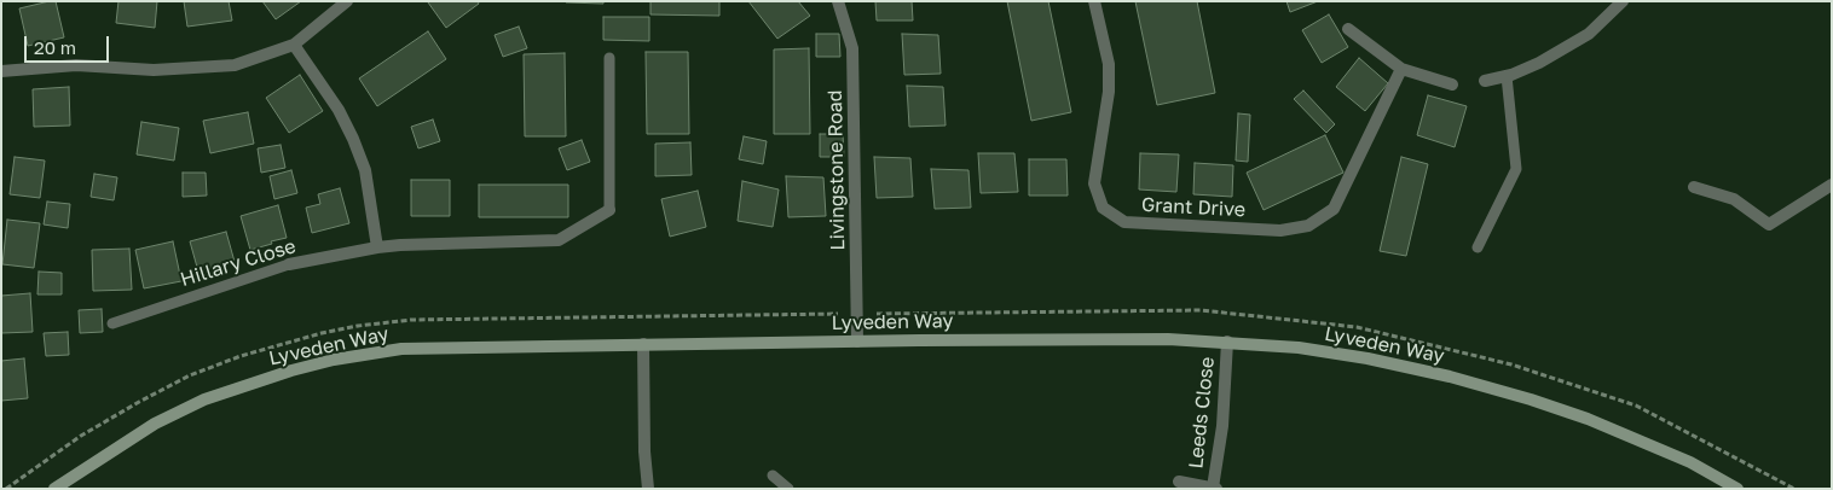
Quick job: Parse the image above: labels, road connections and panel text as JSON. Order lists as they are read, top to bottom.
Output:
{
  "streets": {
    "street": [
      "Livingstone Road",
      "Grant Drive",
      "Hillary Close",
      "Lyveden Way",
      "Leeds Close"
    ]
  },
  "crossings": [
    ["Livingstone Road", "Lyveden Way"],
    ["Lyveden Way", "Leeds Close"]
  ],
  "scale_bar": "20 m"
}
